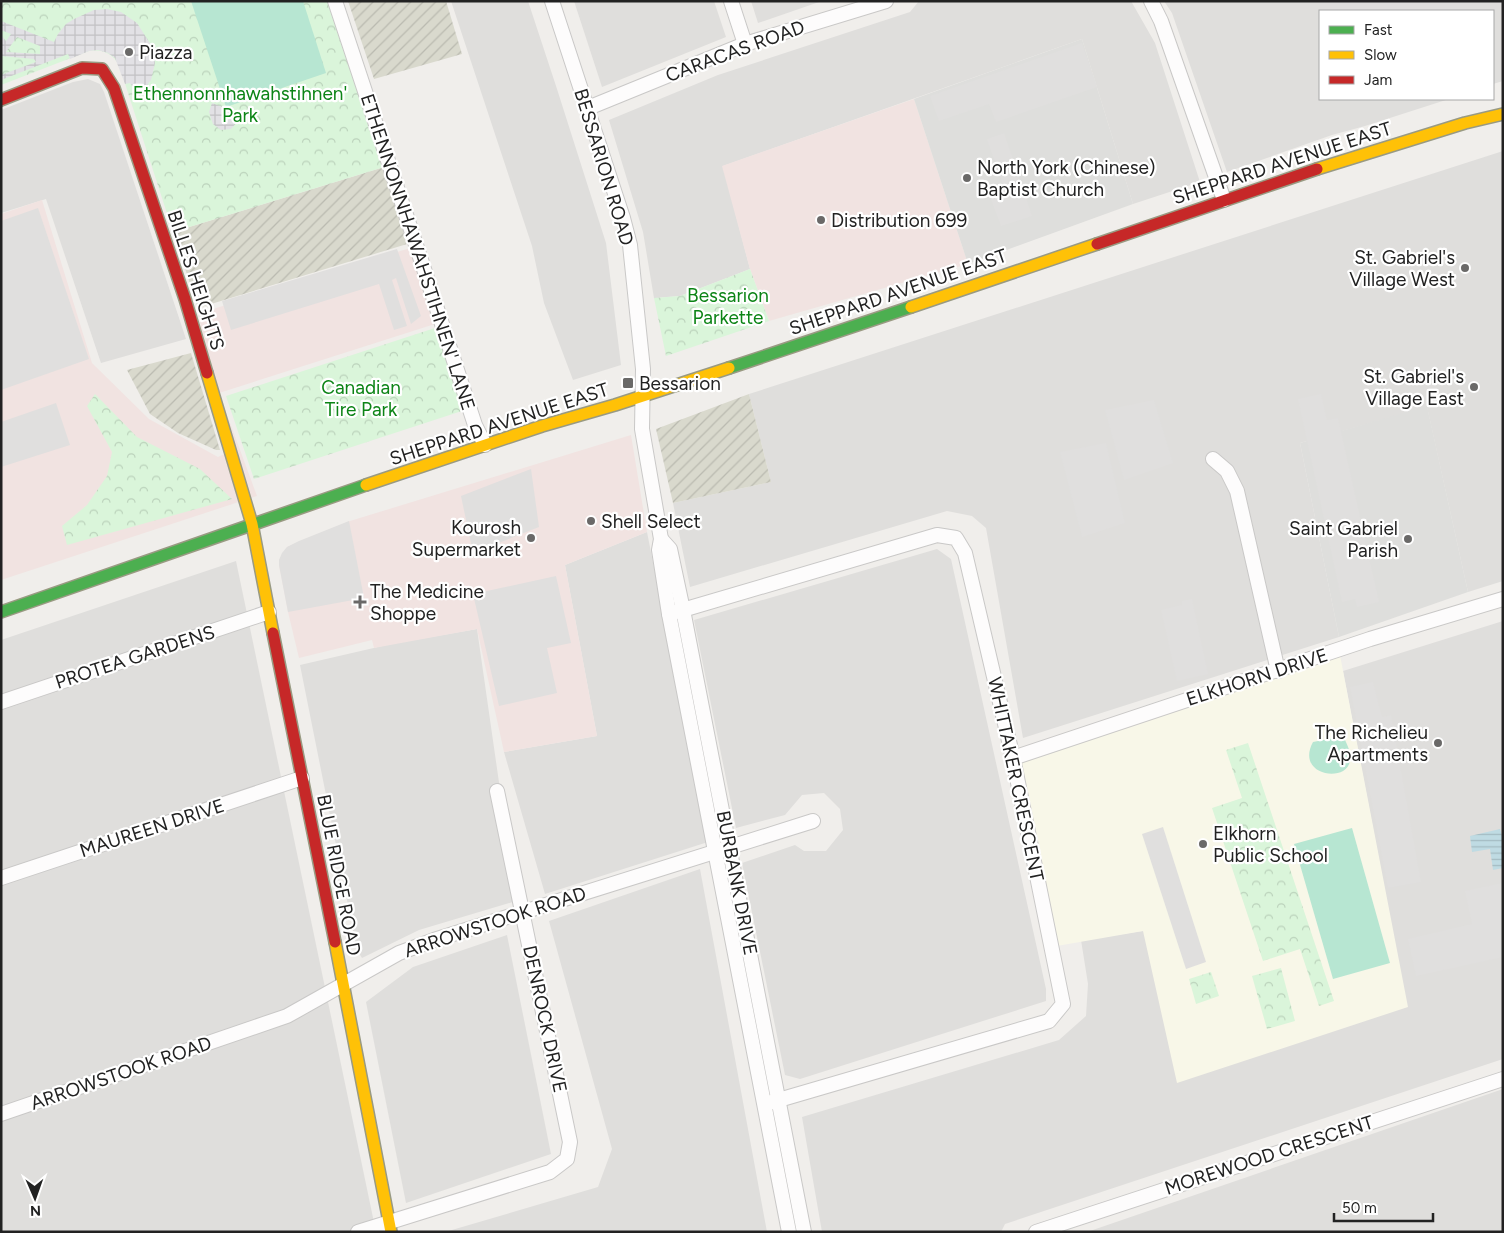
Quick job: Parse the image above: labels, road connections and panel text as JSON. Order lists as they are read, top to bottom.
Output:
{
  "streets": {
    "main road": ["SHEPPARD AVENUE EAST", "BILLES HEIGHTS", "BLUE RIDGE ROAD"],
    "street": [
      "CARACAS ROAD",
      "BESSARION ROAD",
      "ETHENNONNHAWAHSTIHNEN' LANE",
      "PROTEA GARDENS",
      "ELKHORN DRIVE",
      "WHITTAKER CRESCENT",
      "MAUREEN DRIVE",
      "BURBANK DRIVE",
      "ARROWSTOOK ROAD",
      "DENROCK DRIVE",
      "MOREWOOD CRESCENT"
    ]
  },
  "crossings": [
    ["CARACAS ROAD", "BESSARION ROAD"],
    ["SHEPPARD AVENUE EAST", "BESSARION ROAD"],
    ["SHEPPARD AVENUE EAST", "ETHENNONNHAWAHSTIHNEN' LANE"],
    ["SHEPPARD AVENUE EAST", "BILLES HEIGHTS"],
    ["SHEPPARD AVENUE EAST", "BLUE RIDGE ROAD"],
    ["SHEPPARD AVENUE EAST", "BURBANK DRIVE"],
    ["BESSARION ROAD", "BURBANK DRIVE"],
    ["BILLES HEIGHTS", "BLUE RIDGE ROAD"],
    ["PROTEA GARDENS", "BLUE RIDGE ROAD"],
    ["ELKHORN DRIVE", "WHITTAKER CRESCENT"],
    ["WHITTAKER CRESCENT", "BURBANK DRIVE"],
    ["MAUREEN DRIVE", "BLUE RIDGE ROAD"],
    ["BLUE RIDGE ROAD", "ARROWSTOOK ROAD"],
    ["BLUE RIDGE ROAD", "DENROCK DRIVE"],
    ["BURBANK DRIVE", "ARROWSTOOK ROAD"],
    ["ARROWSTOOK ROAD", "DENROCK DRIVE"]
  ],
  "parks": ["Ethennonnhawahstihnen' Park", "Bessarion Parkette", "Canadian Tire Park"],
  "places": {
    "other": [
      "Piazza",
      "North York (Chinese) Baptist Church",
      "Distribution 699",
      "St. Gabriel's Village West",
      "St. Gabriel's Village East",
      "Shell Select",
      "Kourosh Supermarket",
      "Saint Gabriel Parish",
      "The Richelieu Apartments",
      "Elkhorn Public School"
    ],
    "transit": ["Bessarion"],
    "health": ["The Medicine Shoppe"]
  },
  "legend": ["Fast", "Slow", "Jam"],
  "scale_bar": "50 m",
  "north": "bottom"
}
